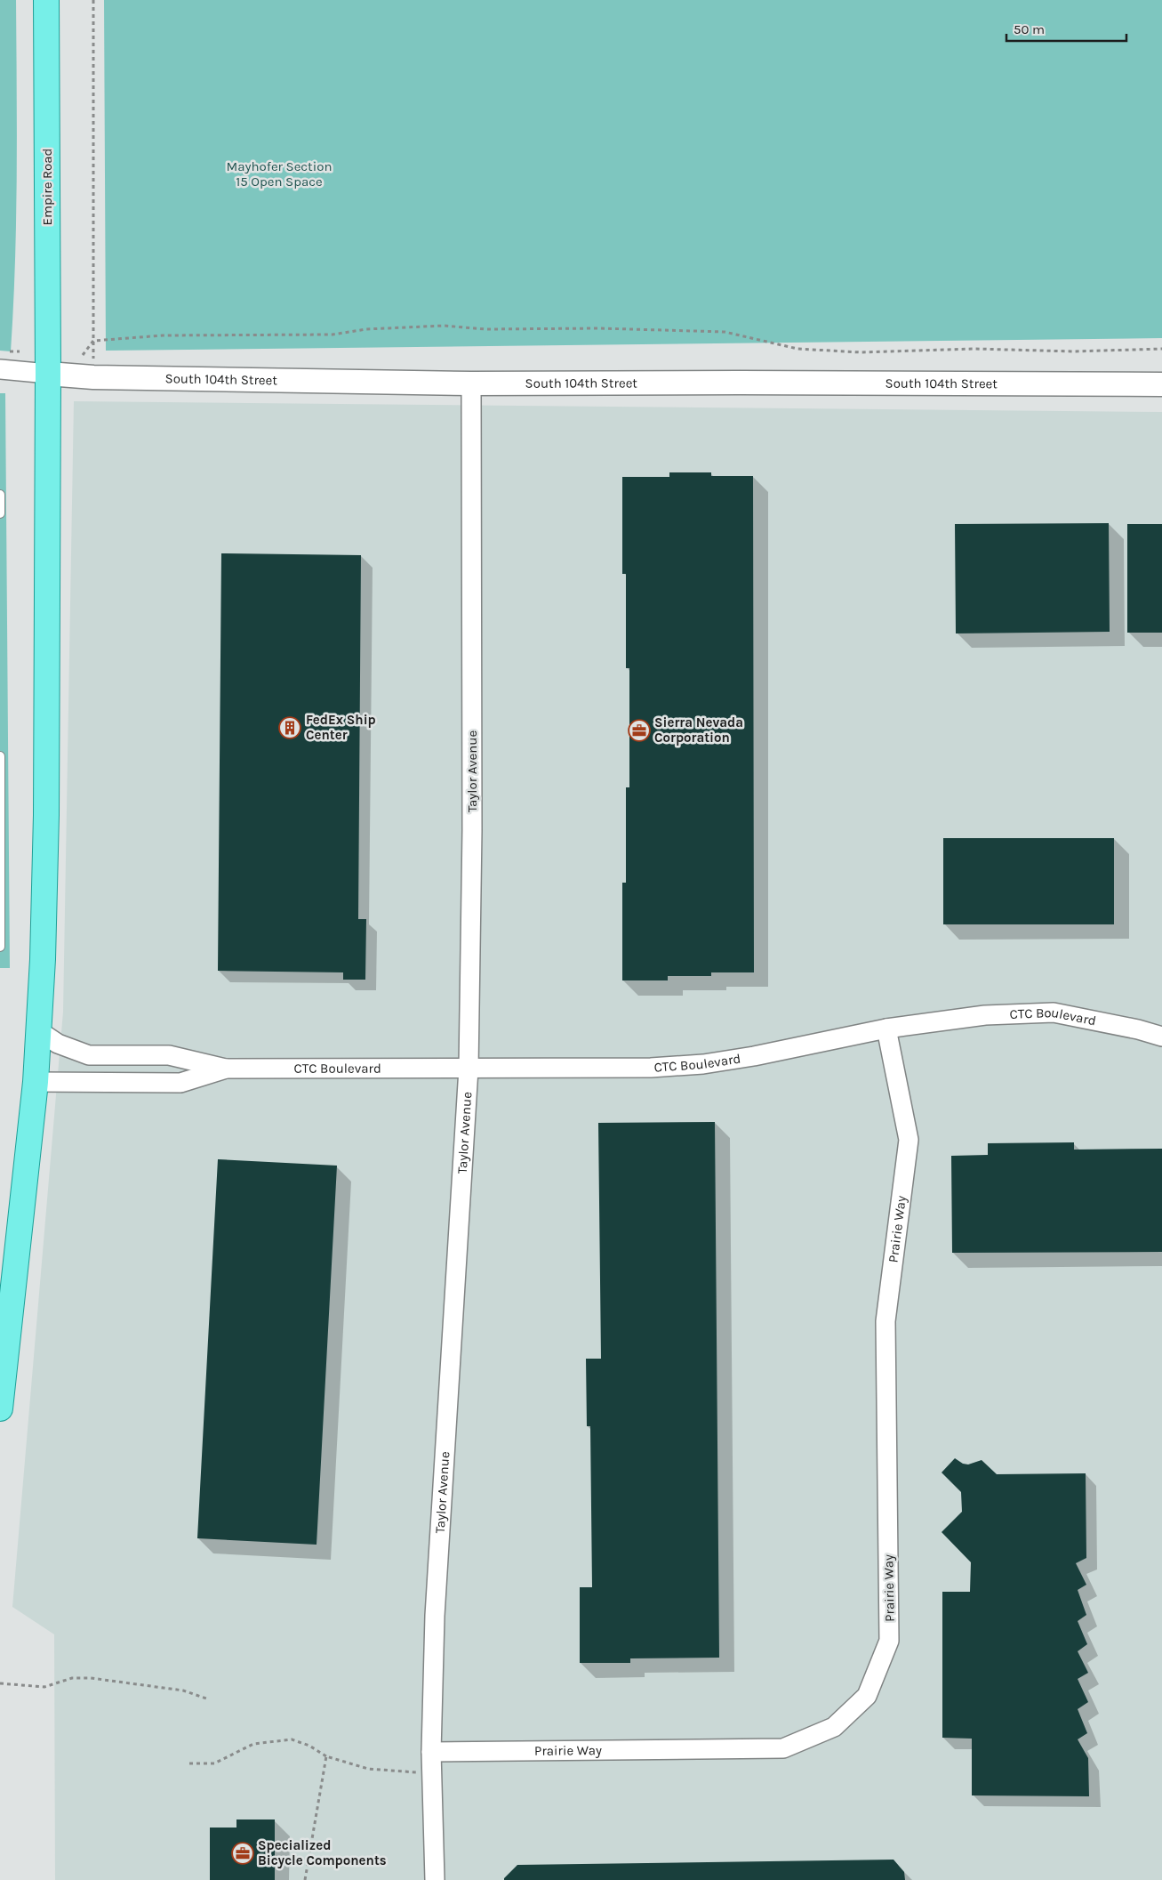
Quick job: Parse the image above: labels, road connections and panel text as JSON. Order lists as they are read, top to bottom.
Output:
{
  "streets": {
    "main road": ["Empire Road"],
    "street": [
      "South 104th Street",
      "Taylor Avenue",
      "CTC Boulevard",
      "Prairie Way"
    ]
  },
  "crossings": [
    ["Empire Road", "South 104th Street"],
    ["Empire Road", "CTC Boulevard"],
    ["South 104th Street", "Taylor Avenue"],
    ["Taylor Avenue", "CTC Boulevard"],
    ["Taylor Avenue", "Prairie Way"],
    ["CTC Boulevard", "Prairie Way"]
  ],
  "parks": ["Mayhofer Section 15 Open Space"],
  "places": {
    "building": ["FedEx Ship Center"],
    "office": ["Sierra Nevada Corporation", "Specialized Bicycle Components"]
  },
  "scale_bar": "50 m"
}
